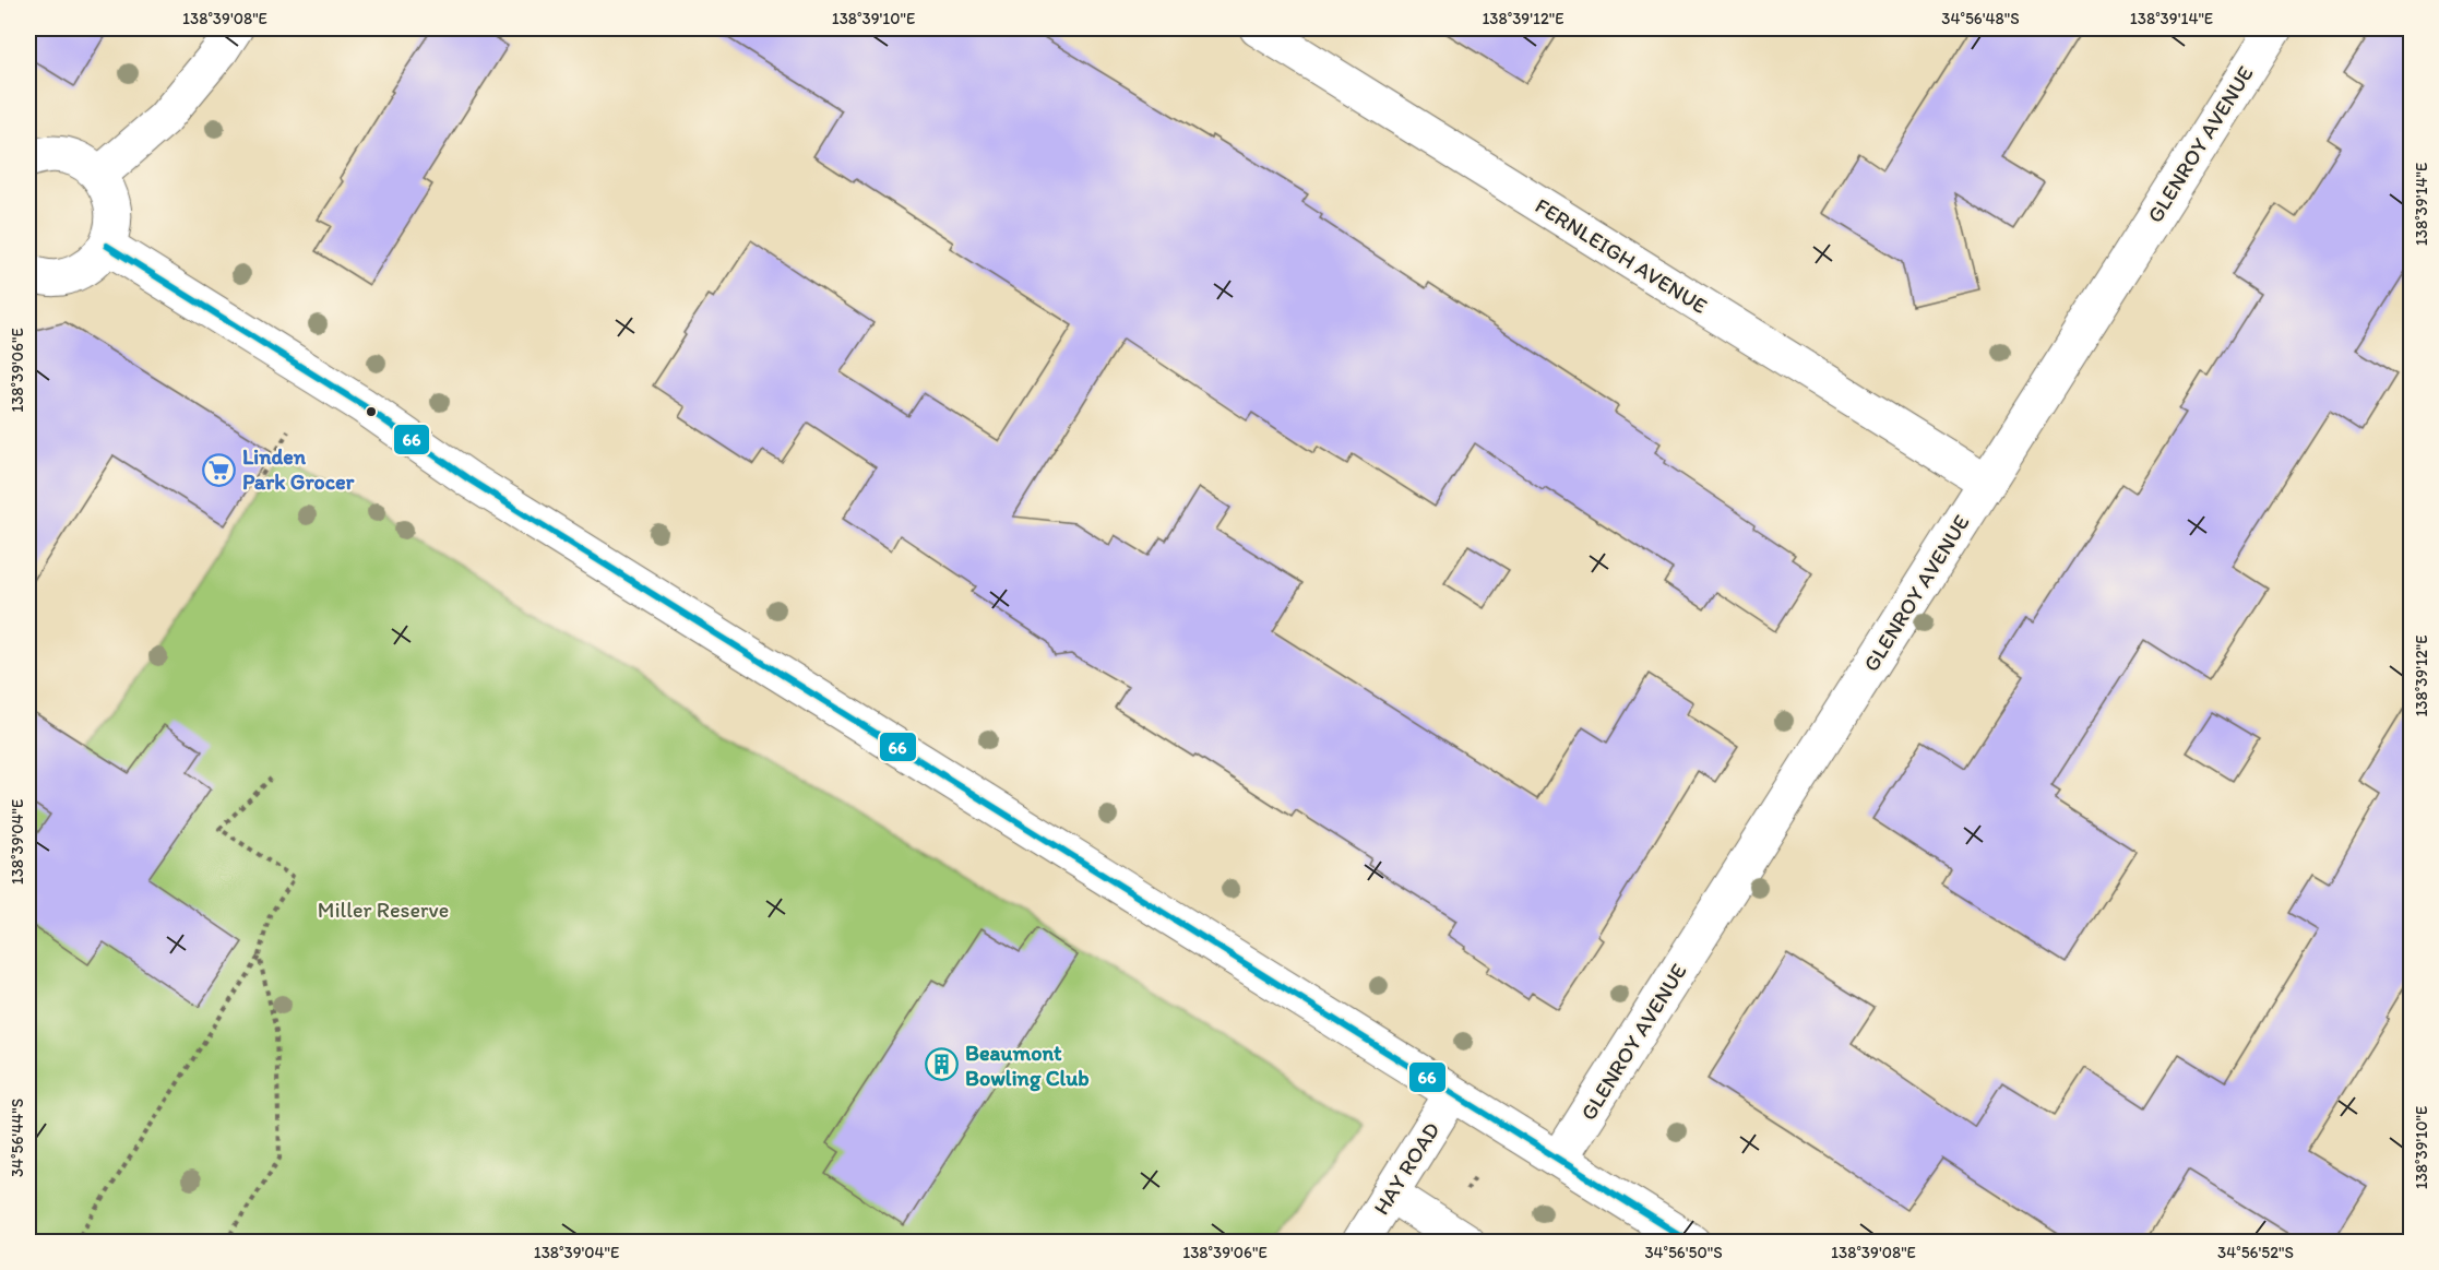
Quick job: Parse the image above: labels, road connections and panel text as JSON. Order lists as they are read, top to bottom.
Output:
{
  "streets": {
    "street": ["GLENROY AVENUE", "FERNLEIGH AVENUE", "HAY ROAD"]
  },
  "crossings": [
    ["GLENROY AVENUE", "FERNLEIGH AVENUE"]
  ],
  "parks": ["Miller Reserve"],
  "places": {
    "supermarket": ["Linden Park Grocer"],
    "building": ["Beaumont Bowling Club"]
  },
  "lines": ["transit line 66"],
  "coordinates": [
    "138°39'08\"E",
    "138°39'10\"E",
    "138°39'12\"E",
    "34°56'48\"S",
    "138°39'14\"E",
    "138°39'06\"E",
    "138°39'04\"E",
    "34°56'44\"S",
    "34°56'50\"S",
    "34°56'52\"S"
  ]
}
